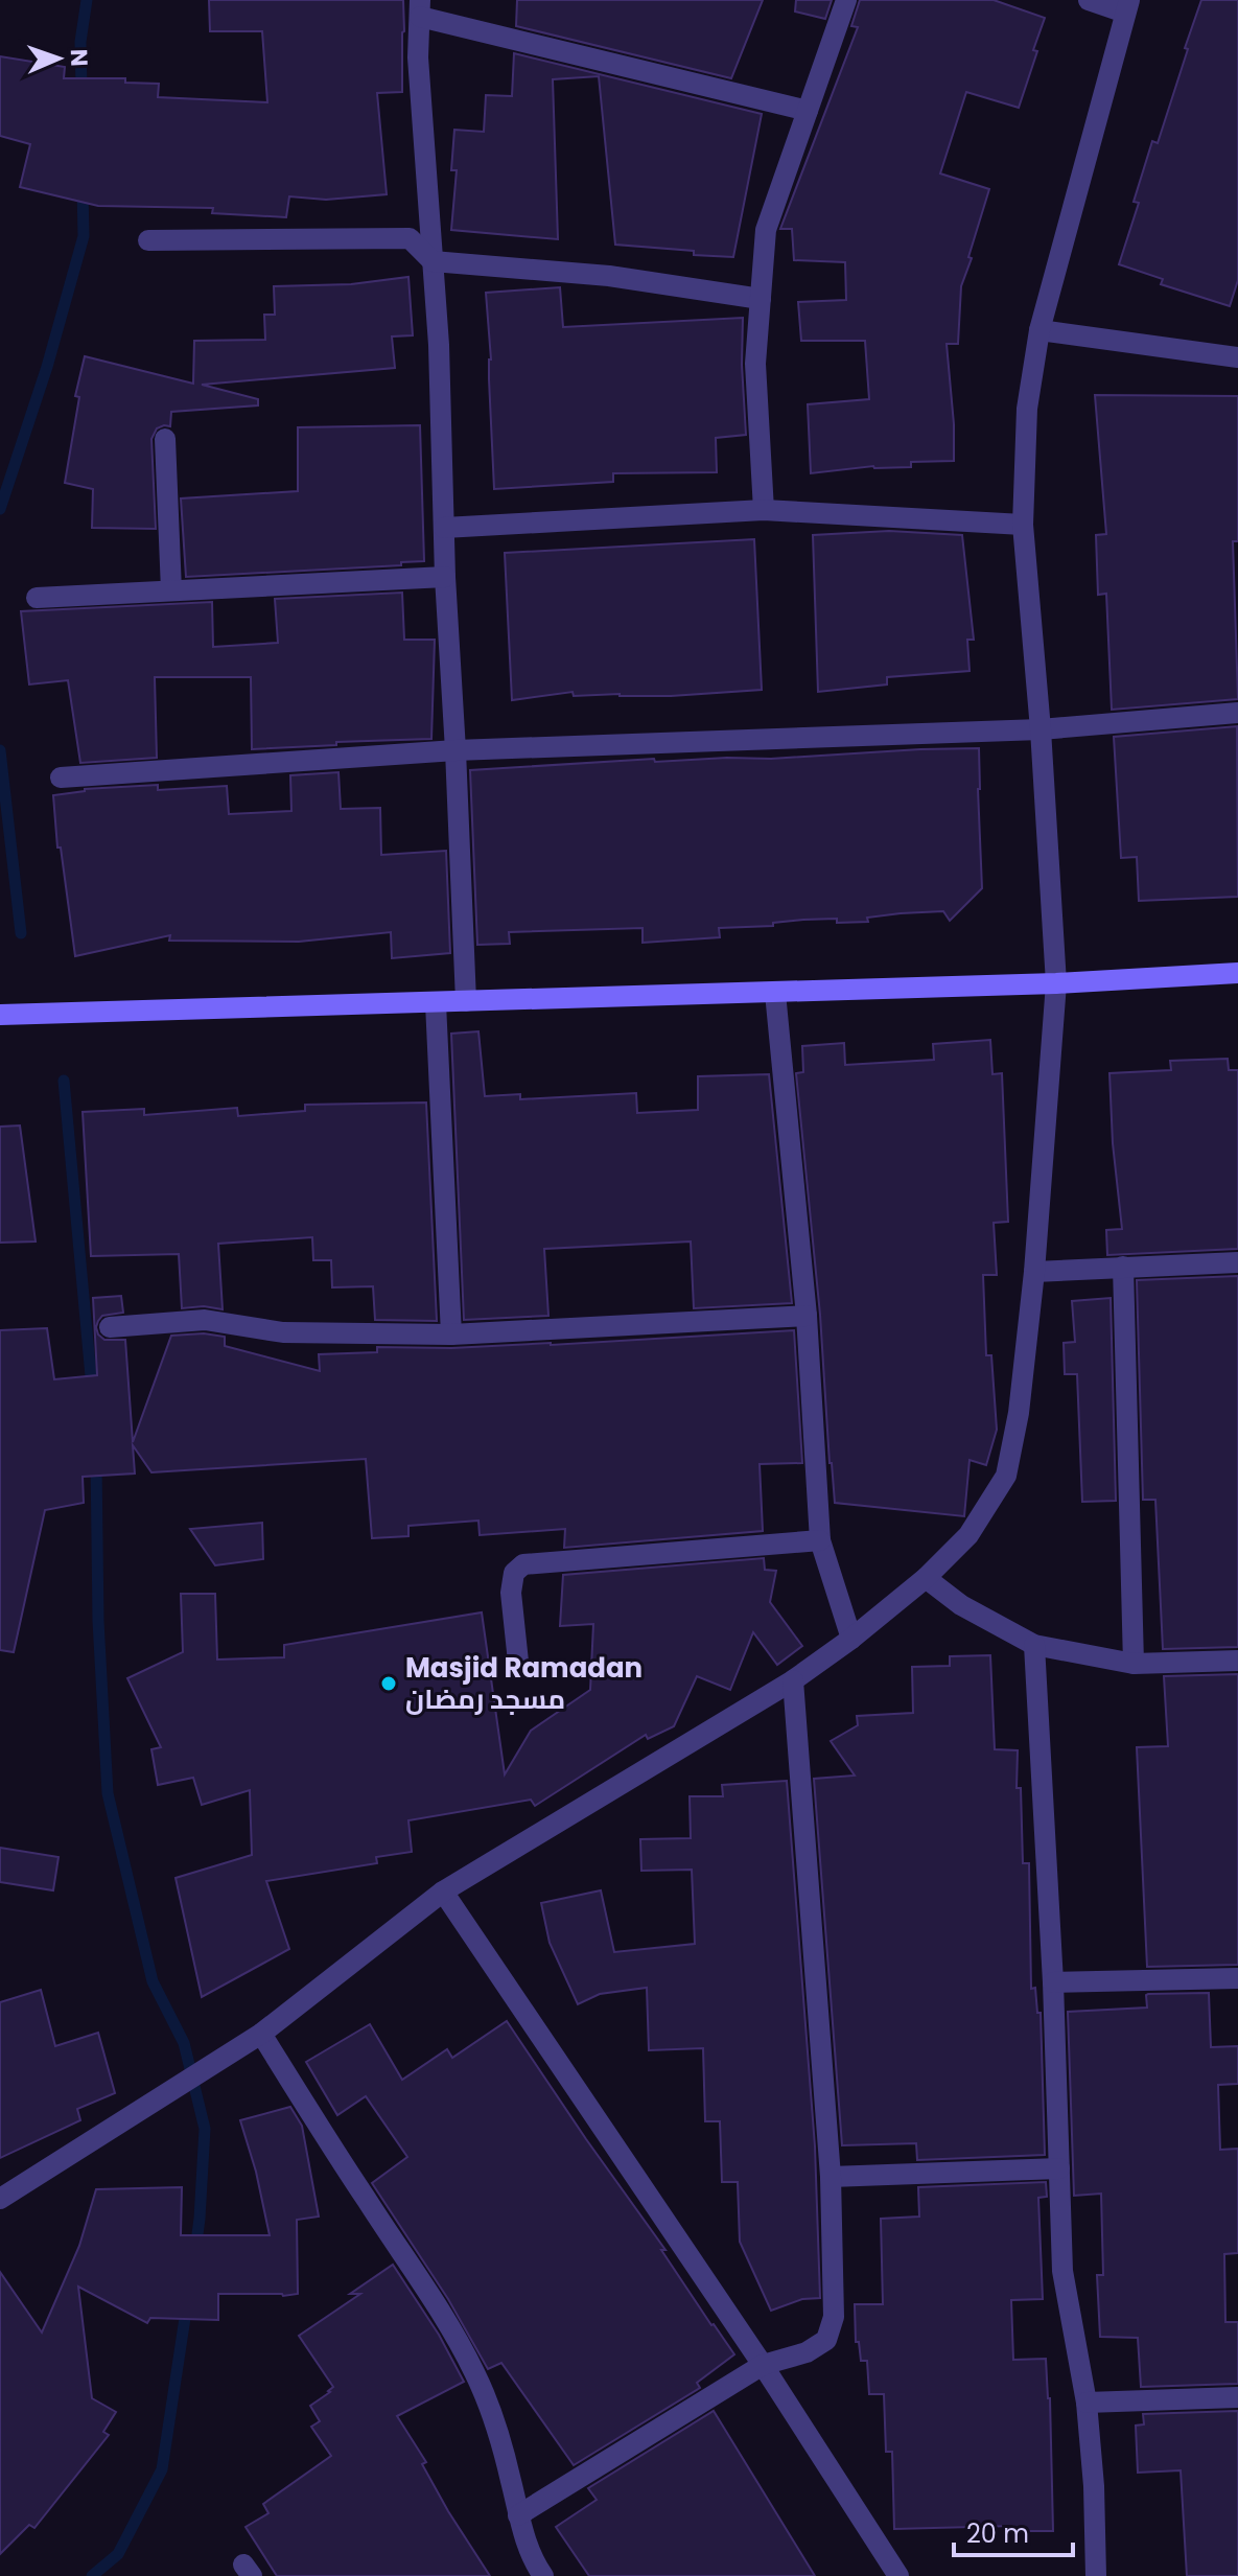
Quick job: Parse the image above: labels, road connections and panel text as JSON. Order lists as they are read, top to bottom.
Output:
{
  "places": ["Masjid Ramadan مسجد رمضان"],
  "scale_bar": "20 m",
  "north": "right"
}
